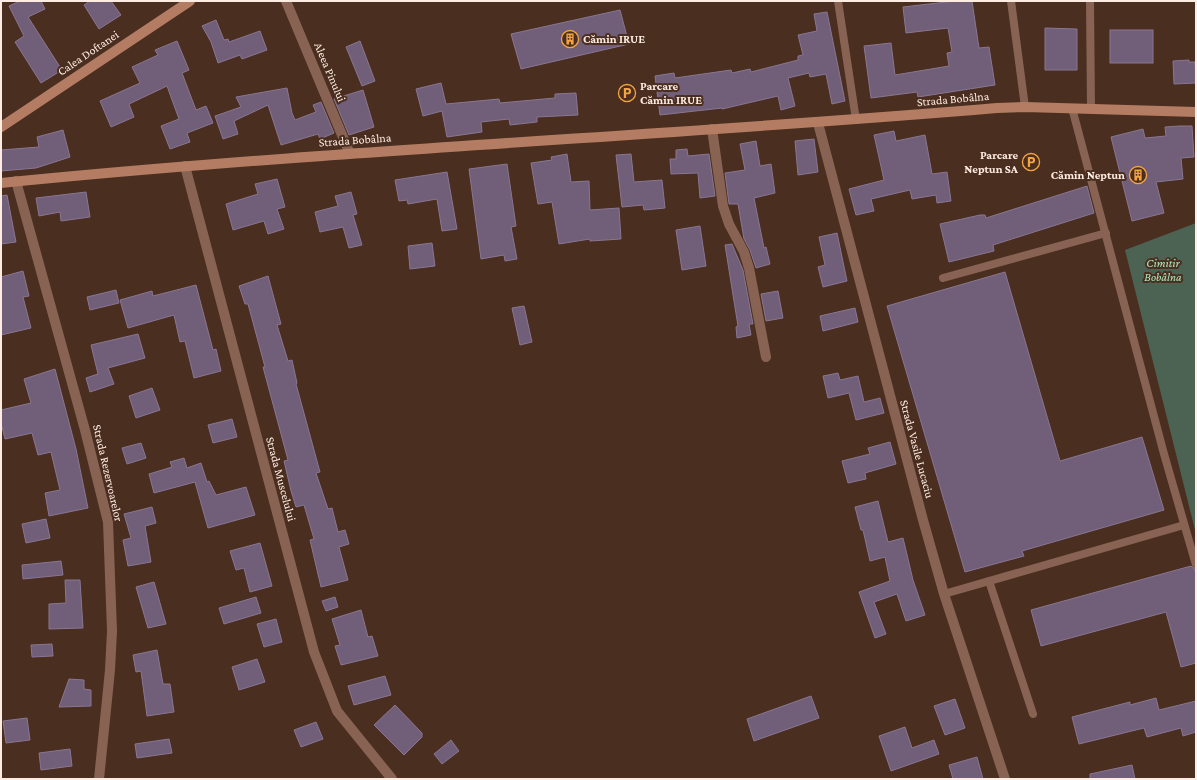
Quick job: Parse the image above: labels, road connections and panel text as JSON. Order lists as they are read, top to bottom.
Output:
{
  "streets": {
    "main road": ["Calea Doftanei", "Strada Bobâlna"],
    "street": [
      "Aleea Pinului",
      "Strada Vasile Lucaciu",
      "Strada Rezervoarelor",
      "Strada Muscelului"
    ]
  },
  "crossings": [
    ["Aleea Pinului", "Strada Bobâlna"],
    ["Strada Bobâlna", "Strada Vasile Lucaciu"],
    ["Strada Bobâlna", "Strada Rezervoarelor"],
    ["Strada Bobâlna", "Strada Muscelului"]
  ],
  "parks": ["Cimitir Bobâlna"],
  "places": {
    "building": ["Cămin IRUE", "Cămin Neptun"],
    "parking": ["Parcare Cămin IRUE", "Parcare Neptun SA"]
  }
}
